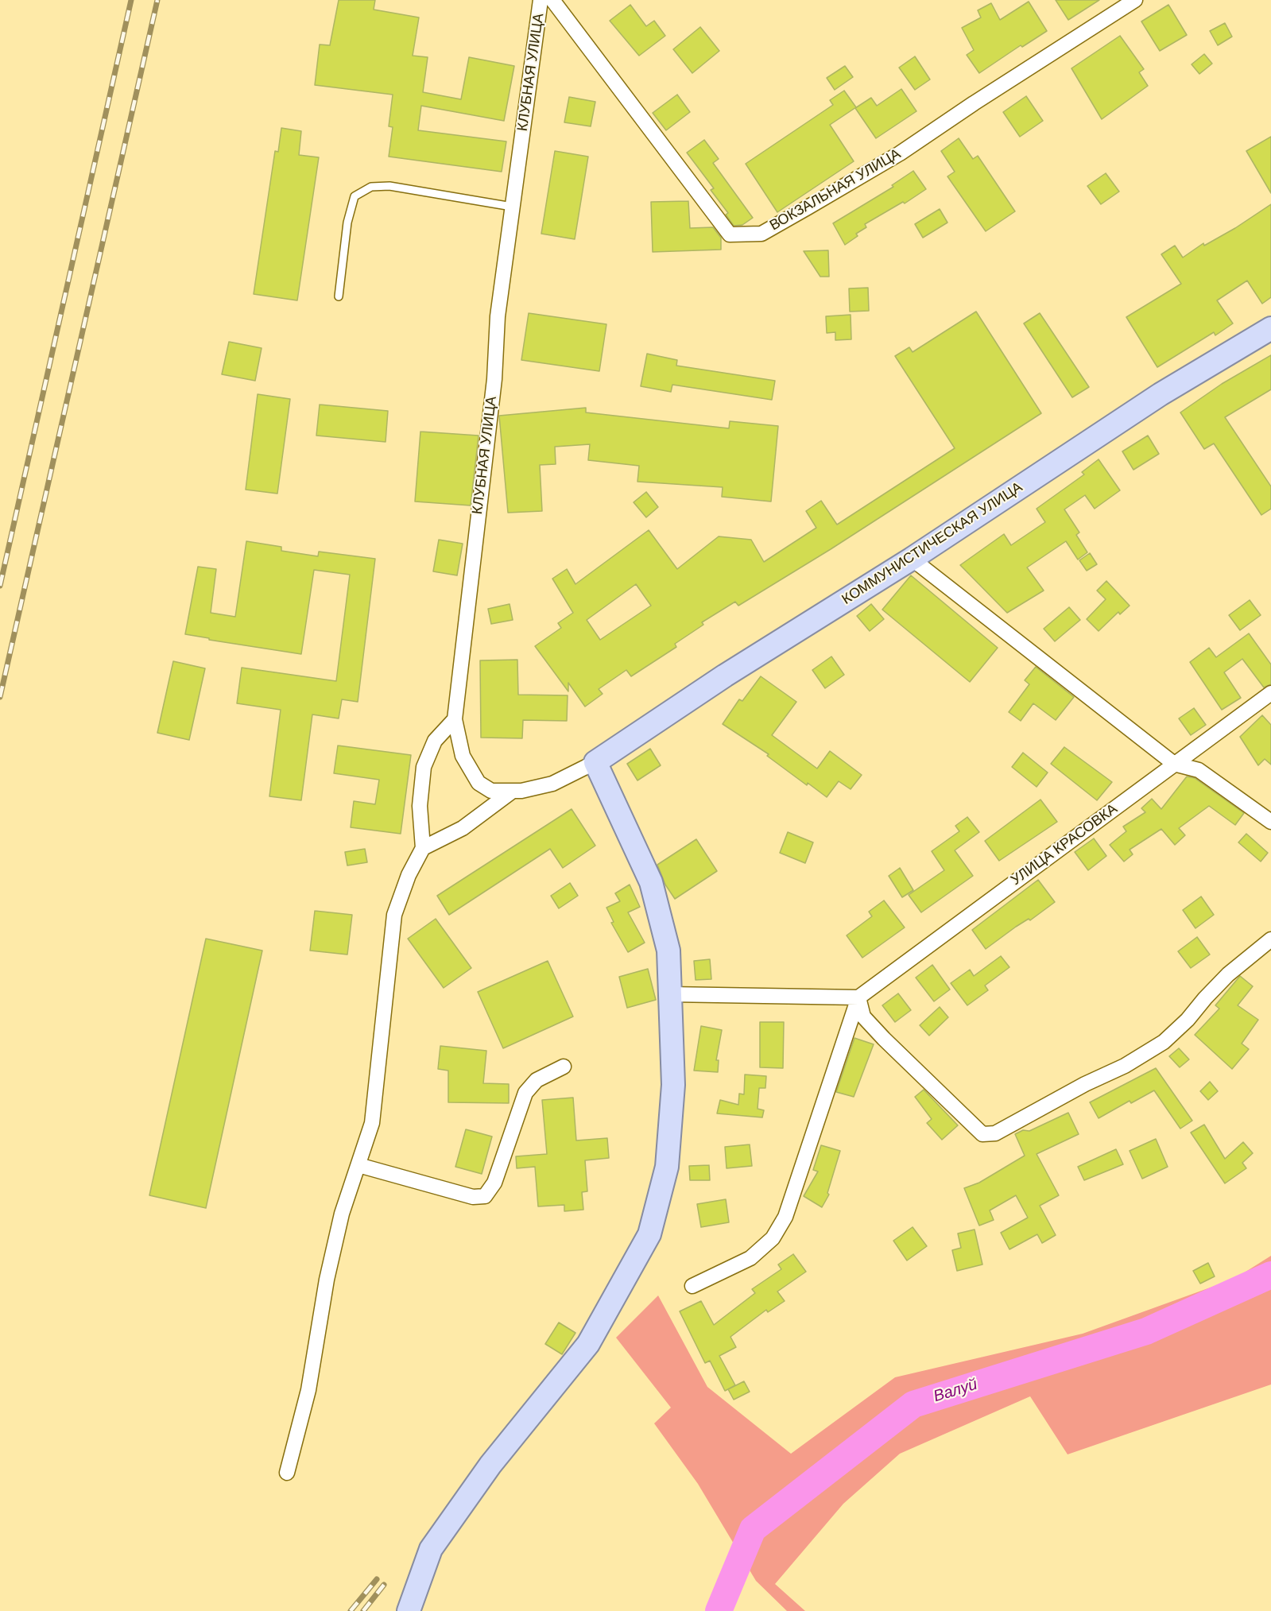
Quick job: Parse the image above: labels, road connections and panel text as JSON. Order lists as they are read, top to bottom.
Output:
{
  "streets": {
    "main road": ["КОММУНИСТИЧЕСКАЯ УЛИЦА"],
    "street": ["КЛУБНАЯ УЛИЦА", "ВОКЗАЛЬНАЯ УЛИЦА", "УЛИЦА КРАСОВКА"]
  },
  "crossings": [
    ["КЛУБНАЯ УЛИЦА", "КОММУНИСТИЧЕСКАЯ УЛИЦА"]
  ],
  "water": ["Валуй"]
}
